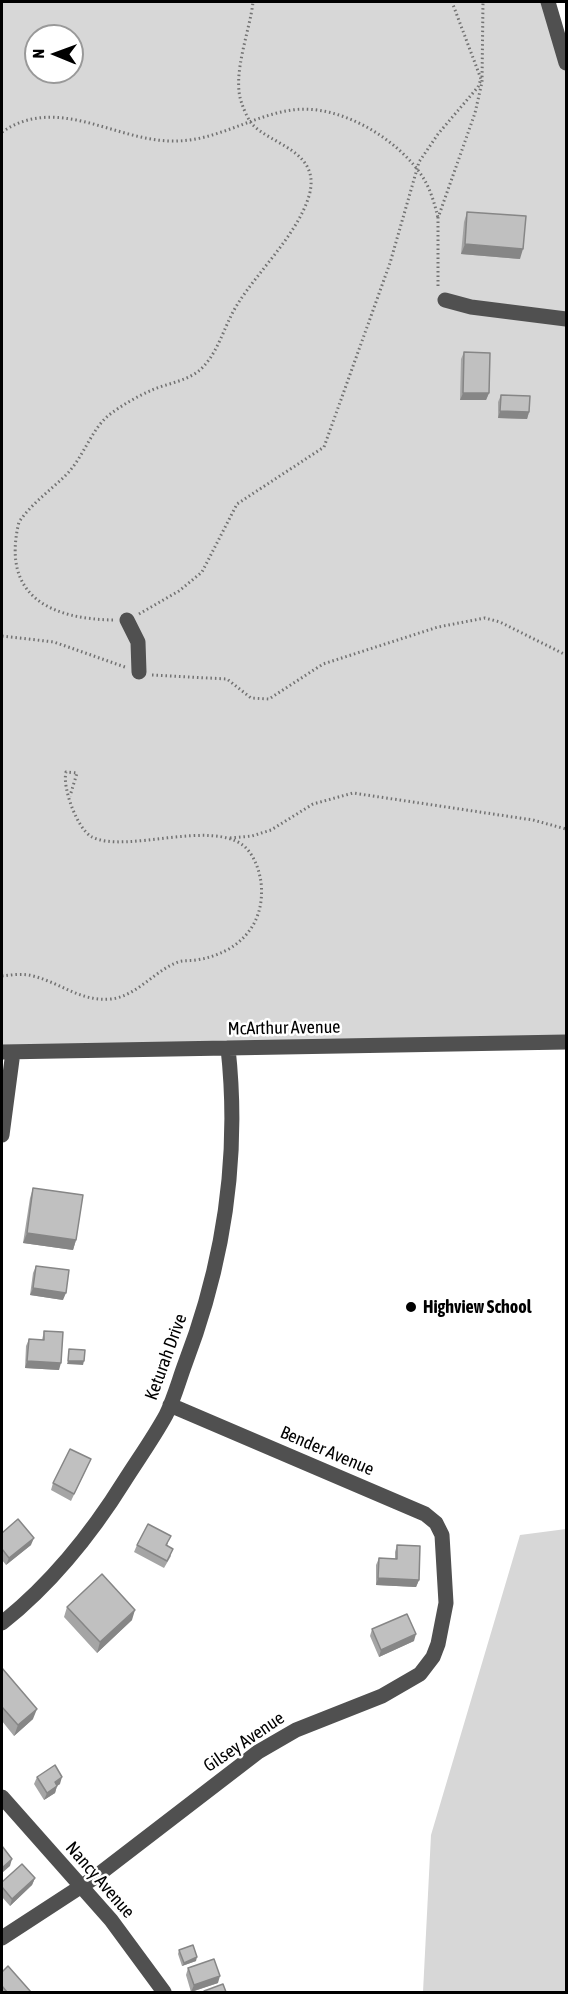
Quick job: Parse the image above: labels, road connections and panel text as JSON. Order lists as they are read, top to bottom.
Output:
{
  "streets": {
    "street": [
      "McArthur Avenue",
      "Keturah Drive",
      "Bender Avenue",
      "Gilsey Avenue",
      "Nancy Avenue"
    ]
  },
  "crossings": [
    ["McArthur Avenue", "Keturah Drive"],
    ["Keturah Drive", "Bender Avenue"],
    ["Bender Avenue", "Gilsey Avenue"],
    ["Gilsey Avenue", "Nancy Avenue"]
  ],
  "places": ["Highview School"],
  "north": "left"
}
